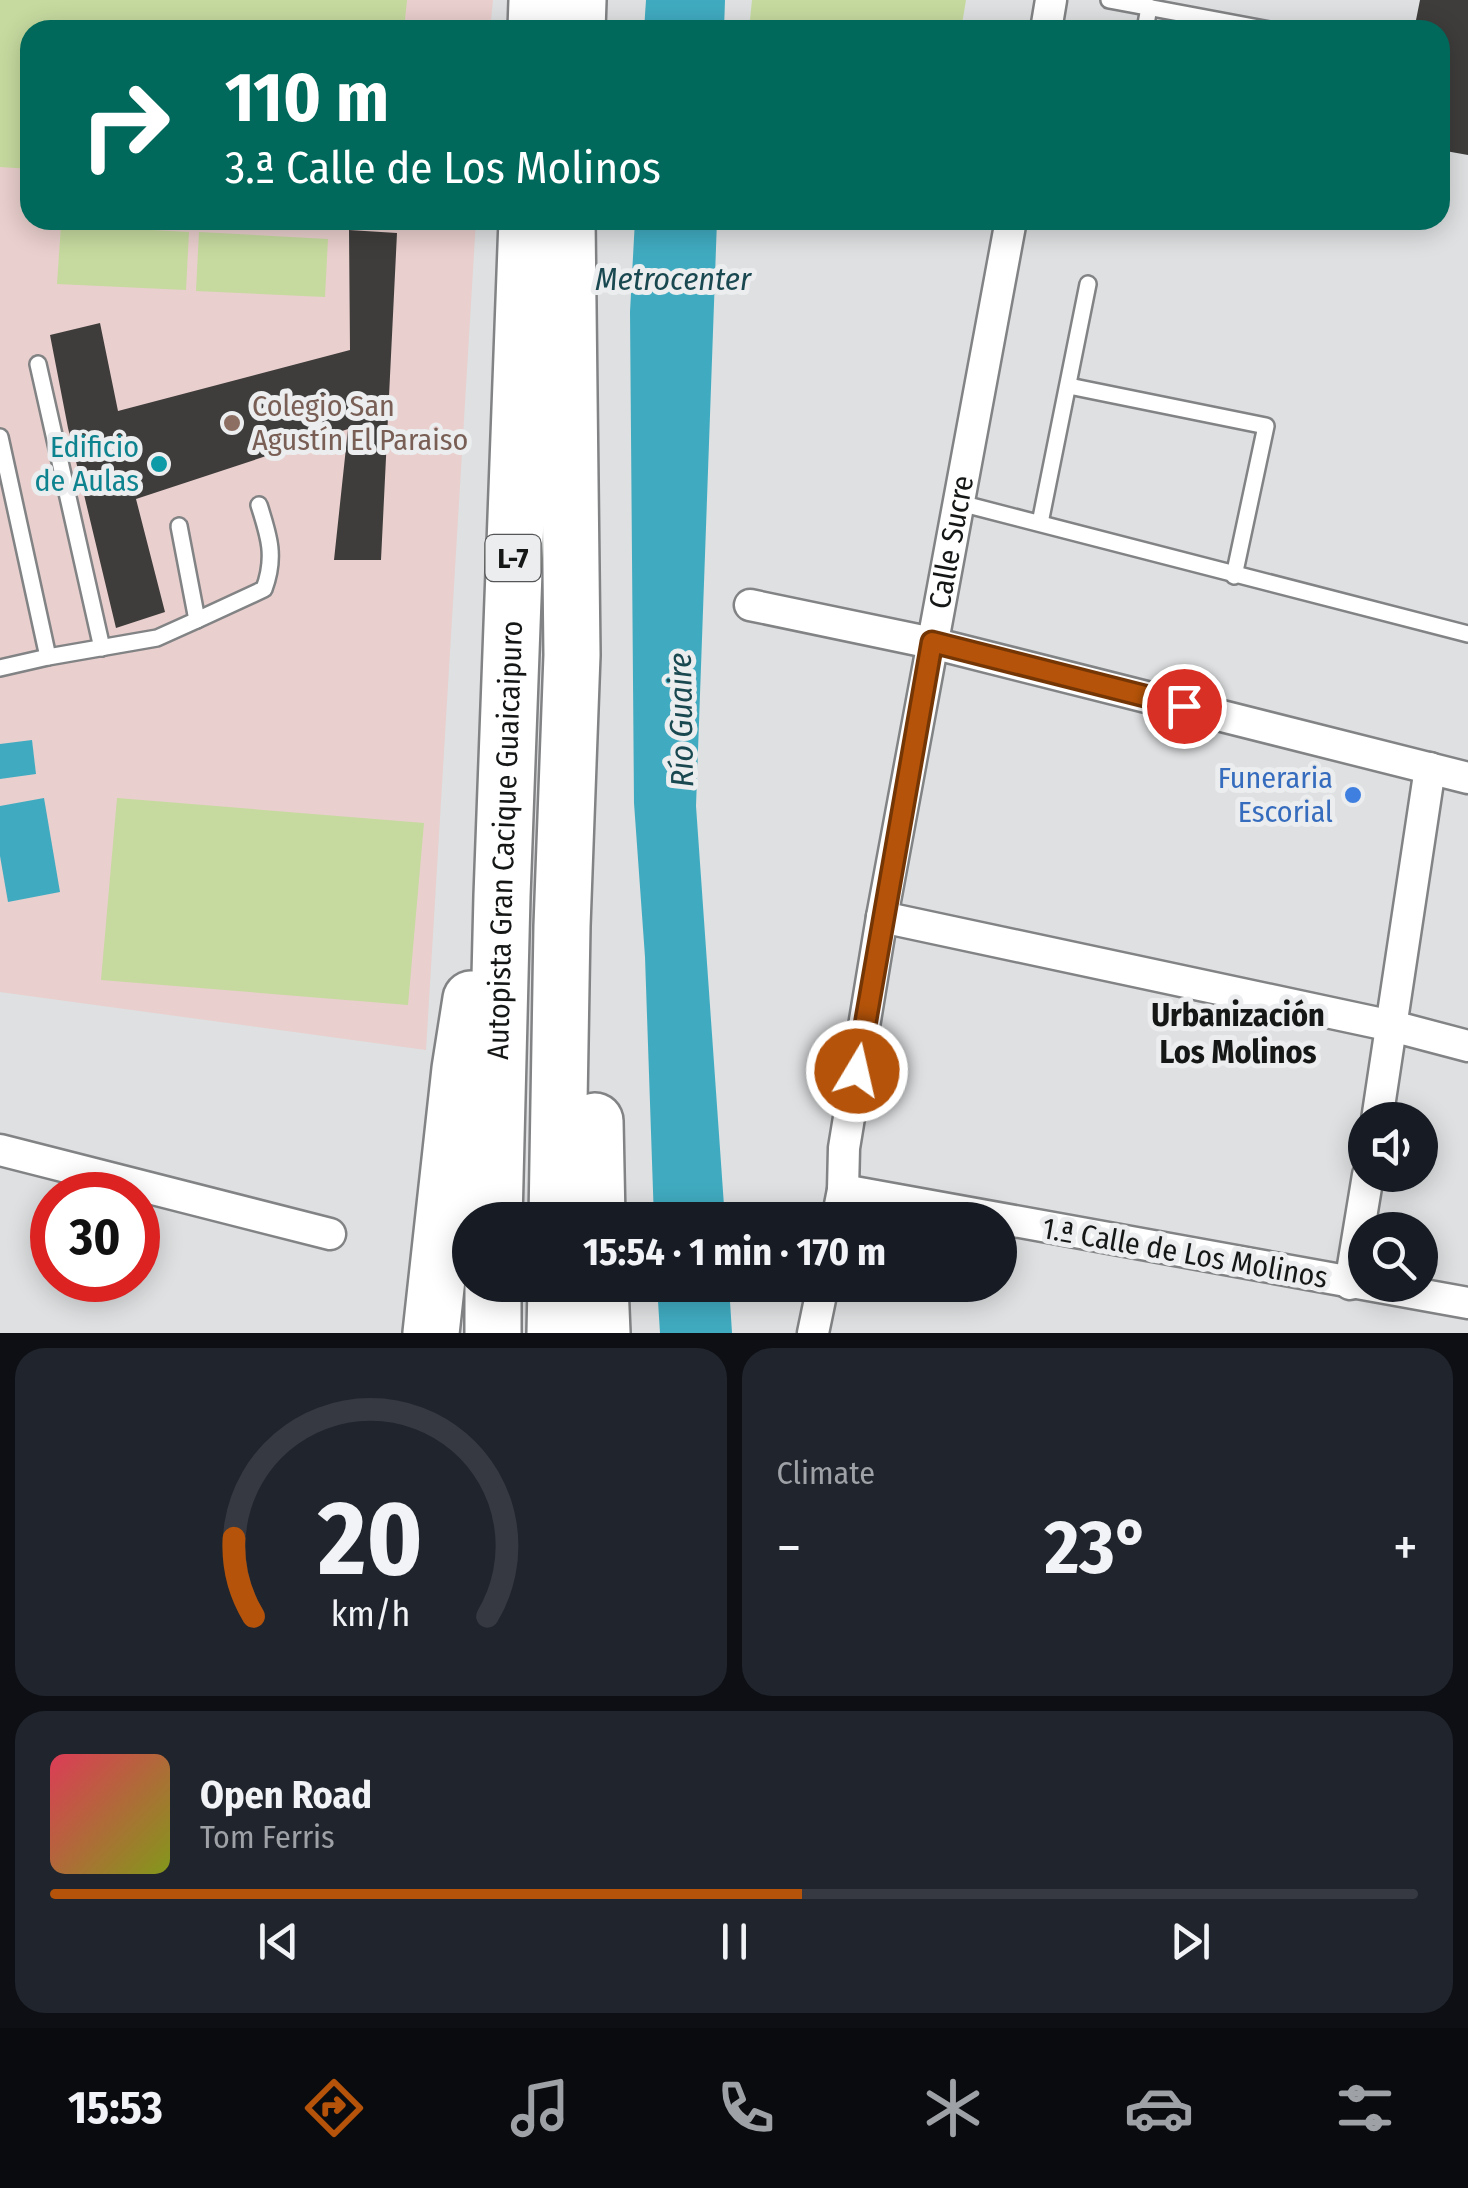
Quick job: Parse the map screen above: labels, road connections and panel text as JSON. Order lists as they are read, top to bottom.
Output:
{
  "streets": {
    "highway": ["L-7", "Autopista Gran Cacique Guaicaipuro"],
    "street": ["Calle Sucre", "1.ª Calle de Los Molinos"]
  },
  "districts": ["Urbanización Los Molinos"],
  "water": ["Metrocenter", "Río Guaire"],
  "places": ["Colegio San Agustín El Paraiso", "Edificio de Aulas", "Funeraria Escorial"],
  "page": {
    "turn": ["110 m", "3.ª Calle de Los Molinos"],
    "limit": "30",
    "trip": "15:54 · 1 min · 170 m",
    "tile": "Climate",
    "heat": ["−", "23°", "+"],
    "song": ["Open Road", "Tom Ferris"],
    "tabs": "15:53",
    "gauge": ["20", "km/h"]
  }
}
